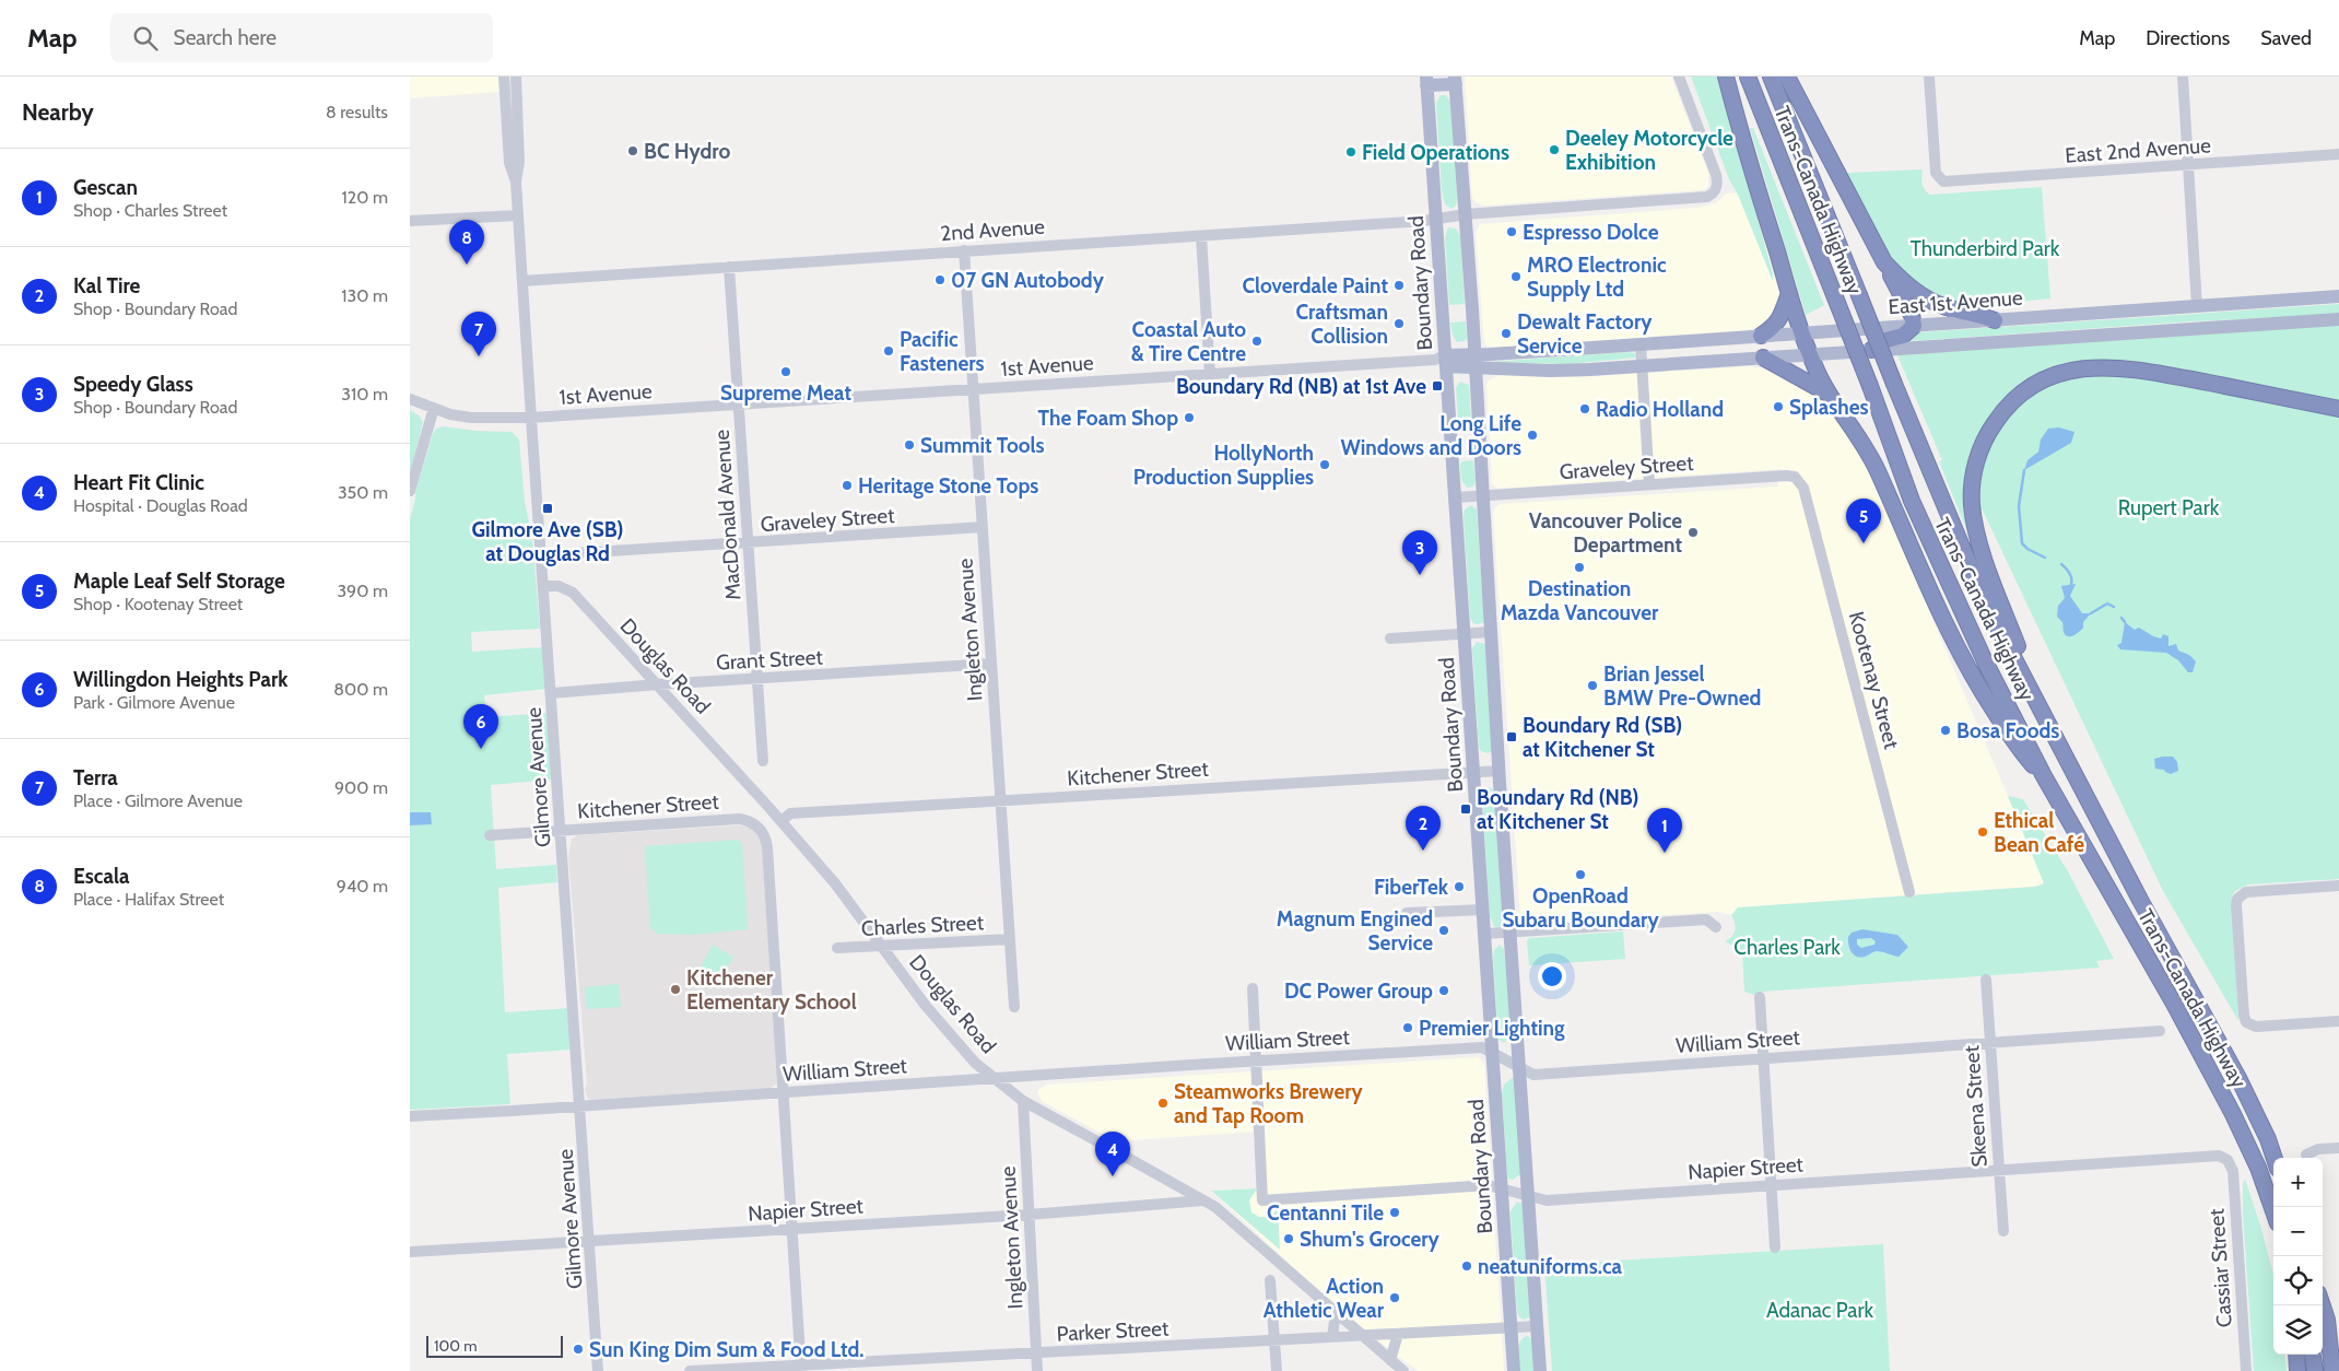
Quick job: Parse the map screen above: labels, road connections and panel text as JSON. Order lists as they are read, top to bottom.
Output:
{
  "streets": {
    "highway": ["Trans-Canada Highway"],
    "main road": ["Boundary Road", "East 1st Avenue"],
    "street": [
      "East 2nd Avenue",
      "2nd Avenue",
      "1st Avenue",
      "Graveley Street",
      "MacDonald Avenue",
      "Ingleton Avenue",
      "Grant Street",
      "Douglas Road",
      "Kootenay Street",
      "Kitchener Street",
      "Gilmore Avenue",
      "Charles Street",
      "William Street",
      "Skeena Street",
      "Napier Street",
      "Cassiar Street",
      "Parker Street"
    ]
  },
  "crossings": [
    ["2nd Avenue", "Boundary Road"],
    ["2nd Avenue", "MacDonald Avenue"],
    ["2nd Avenue", "Ingleton Avenue"],
    ["2nd Avenue", "Gilmore Avenue"],
    ["Boundary Road", "East 1st Avenue"],
    ["Boundary Road", "1st Avenue"],
    ["Boundary Road", "Graveley Street"],
    ["Boundary Road", "Kitchener Street"],
    ["Boundary Road", "William Street"],
    ["Boundary Road", "Napier Street"],
    ["Boundary Road", "Parker Street"],
    ["East 1st Avenue", "1st Avenue"],
    ["1st Avenue", "MacDonald Avenue"],
    ["1st Avenue", "Ingleton Avenue"],
    ["1st Avenue", "Gilmore Avenue"],
    ["Graveley Street", "MacDonald Avenue"],
    ["Graveley Street", "Ingleton Avenue"],
    ["Graveley Street", "Kootenay Street"],
    ["MacDonald Avenue", "Grant Street"],
    ["Ingleton Avenue", "Grant Street"],
    ["Ingleton Avenue", "Douglas Road"],
    ["Ingleton Avenue", "Kitchener Street"],
    ["Ingleton Avenue", "Charles Street"],
    ["Ingleton Avenue", "Napier Street"],
    ["Ingleton Avenue", "Parker Street"],
    ["Grant Street", "Douglas Road"],
    ["Grant Street", "Gilmore Avenue"],
    ["Douglas Road", "Kitchener Street"],
    ["Douglas Road", "Gilmore Avenue"],
    ["Douglas Road", "Charles Street"],
    ["Douglas Road", "William Street"],
    ["Douglas Road", "Napier Street"],
    ["Douglas Road", "Parker Street"],
    ["Kitchener Street", "Gilmore Avenue"],
    ["Kitchener Street", "William Street"],
    ["Gilmore Avenue", "William Street"],
    ["Gilmore Avenue", "Napier Street"],
    ["William Street", "Skeena Street"],
    ["William Street", "Napier Street"],
    ["Skeena Street", "Napier Street"],
    ["Napier Street", "Cassiar Street"]
  ],
  "parks": [
    "Thunderbird Park",
    "Rupert Park",
    "Charles Park",
    "Adanac Park"
  ],
  "places": {
    "other": [
      "Deeley Motorcycle Exhibition",
      "BC Hydro",
      "Field Operations",
      "Espresso Dolce",
      "MRO Electronic Supply Ltd",
      "07 GN Autobody",
      "Cloverdale Paint",
      "Craftsman Collision",
      "Dewalt Factory Service",
      "Coastal Auto & Tire Centre",
      "Pacific Fasteners",
      "Supreme Meat",
      "Splashes",
      "Radio Holland",
      "The Foam Shop",
      "Long Life Windows and Doors",
      "Summit Tools",
      "HollyNorth Production Supplies",
      "Heritage Stone Tops",
      "Vancouver Police Department",
      "Destination Mazda Vancouver",
      "Brian Jessel BMW Pre-Owned",
      "Bosa Foods",
      "Ethical Bean Café",
      "OpenRoad Subaru Boundary",
      "FiberTek",
      "Magnum Engined Service",
      "Kitchener Elementary School",
      "DC Power Group",
      "Premier Lighting",
      "Steamworks Brewery and Tap Room",
      "Centanni Tile",
      "Shum's Grocery",
      "neatuniforms.ca",
      "Action Athletic Wear",
      "Sun King Dim Sum & Food Ltd."
    ],
    "transit": [
      "Boundary Rd (NB) at 1st Ave",
      "Gilmore Ave (SB) at Douglas Rd",
      "Boundary Rd (SB) at Kitchener St",
      "Boundary Rd (NB) at Kitchener St"
    ]
  },
  "scale_bar": "100 m",
  "page": {
    "header": "Map",
    "search": "Search here",
    "nav": ["Map", "Directions", "Saved"],
    "heading": ["Nearby", "8 results"],
    "list": [
      {
        "mark": "1",
        "name": "Gescan",
        "note": "Shop · Charles Street",
        "value": "120 m"
      },
      {
        "mark": "2",
        "name": "Kal Tire",
        "note": "Shop · Boundary Road",
        "value": "130 m"
      },
      {
        "mark": "3",
        "name": "Speedy Glass",
        "note": "Shop · Boundary Road",
        "value": "310 m"
      },
      {
        "mark": "4",
        "name": "Heart Fit Clinic",
        "note": "Hospital · Douglas Road",
        "value": "350 m"
      },
      {
        "mark": "5",
        "name": "Maple Leaf Self Storage",
        "note": "Shop · Kootenay Street",
        "value": "390 m"
      },
      {
        "mark": "6",
        "name": "Willingdon Heights Park",
        "note": "Park · Gilmore Avenue",
        "value": "800 m"
      },
      {
        "mark": "7",
        "name": "Terra",
        "note": "Place · Gilmore Avenue",
        "value": "900 m"
      },
      {
        "mark": "8",
        "name": "Escala",
        "note": "Place · Halifax Street",
        "value": "940 m"
      }
    ],
    "pins": [
      "8",
      "7",
      "5",
      "3",
      "6",
      "2",
      "1",
      "4"
    ],
    "map_buttons": ["+", "−"],
    "scale": "100 m"
  }
}
